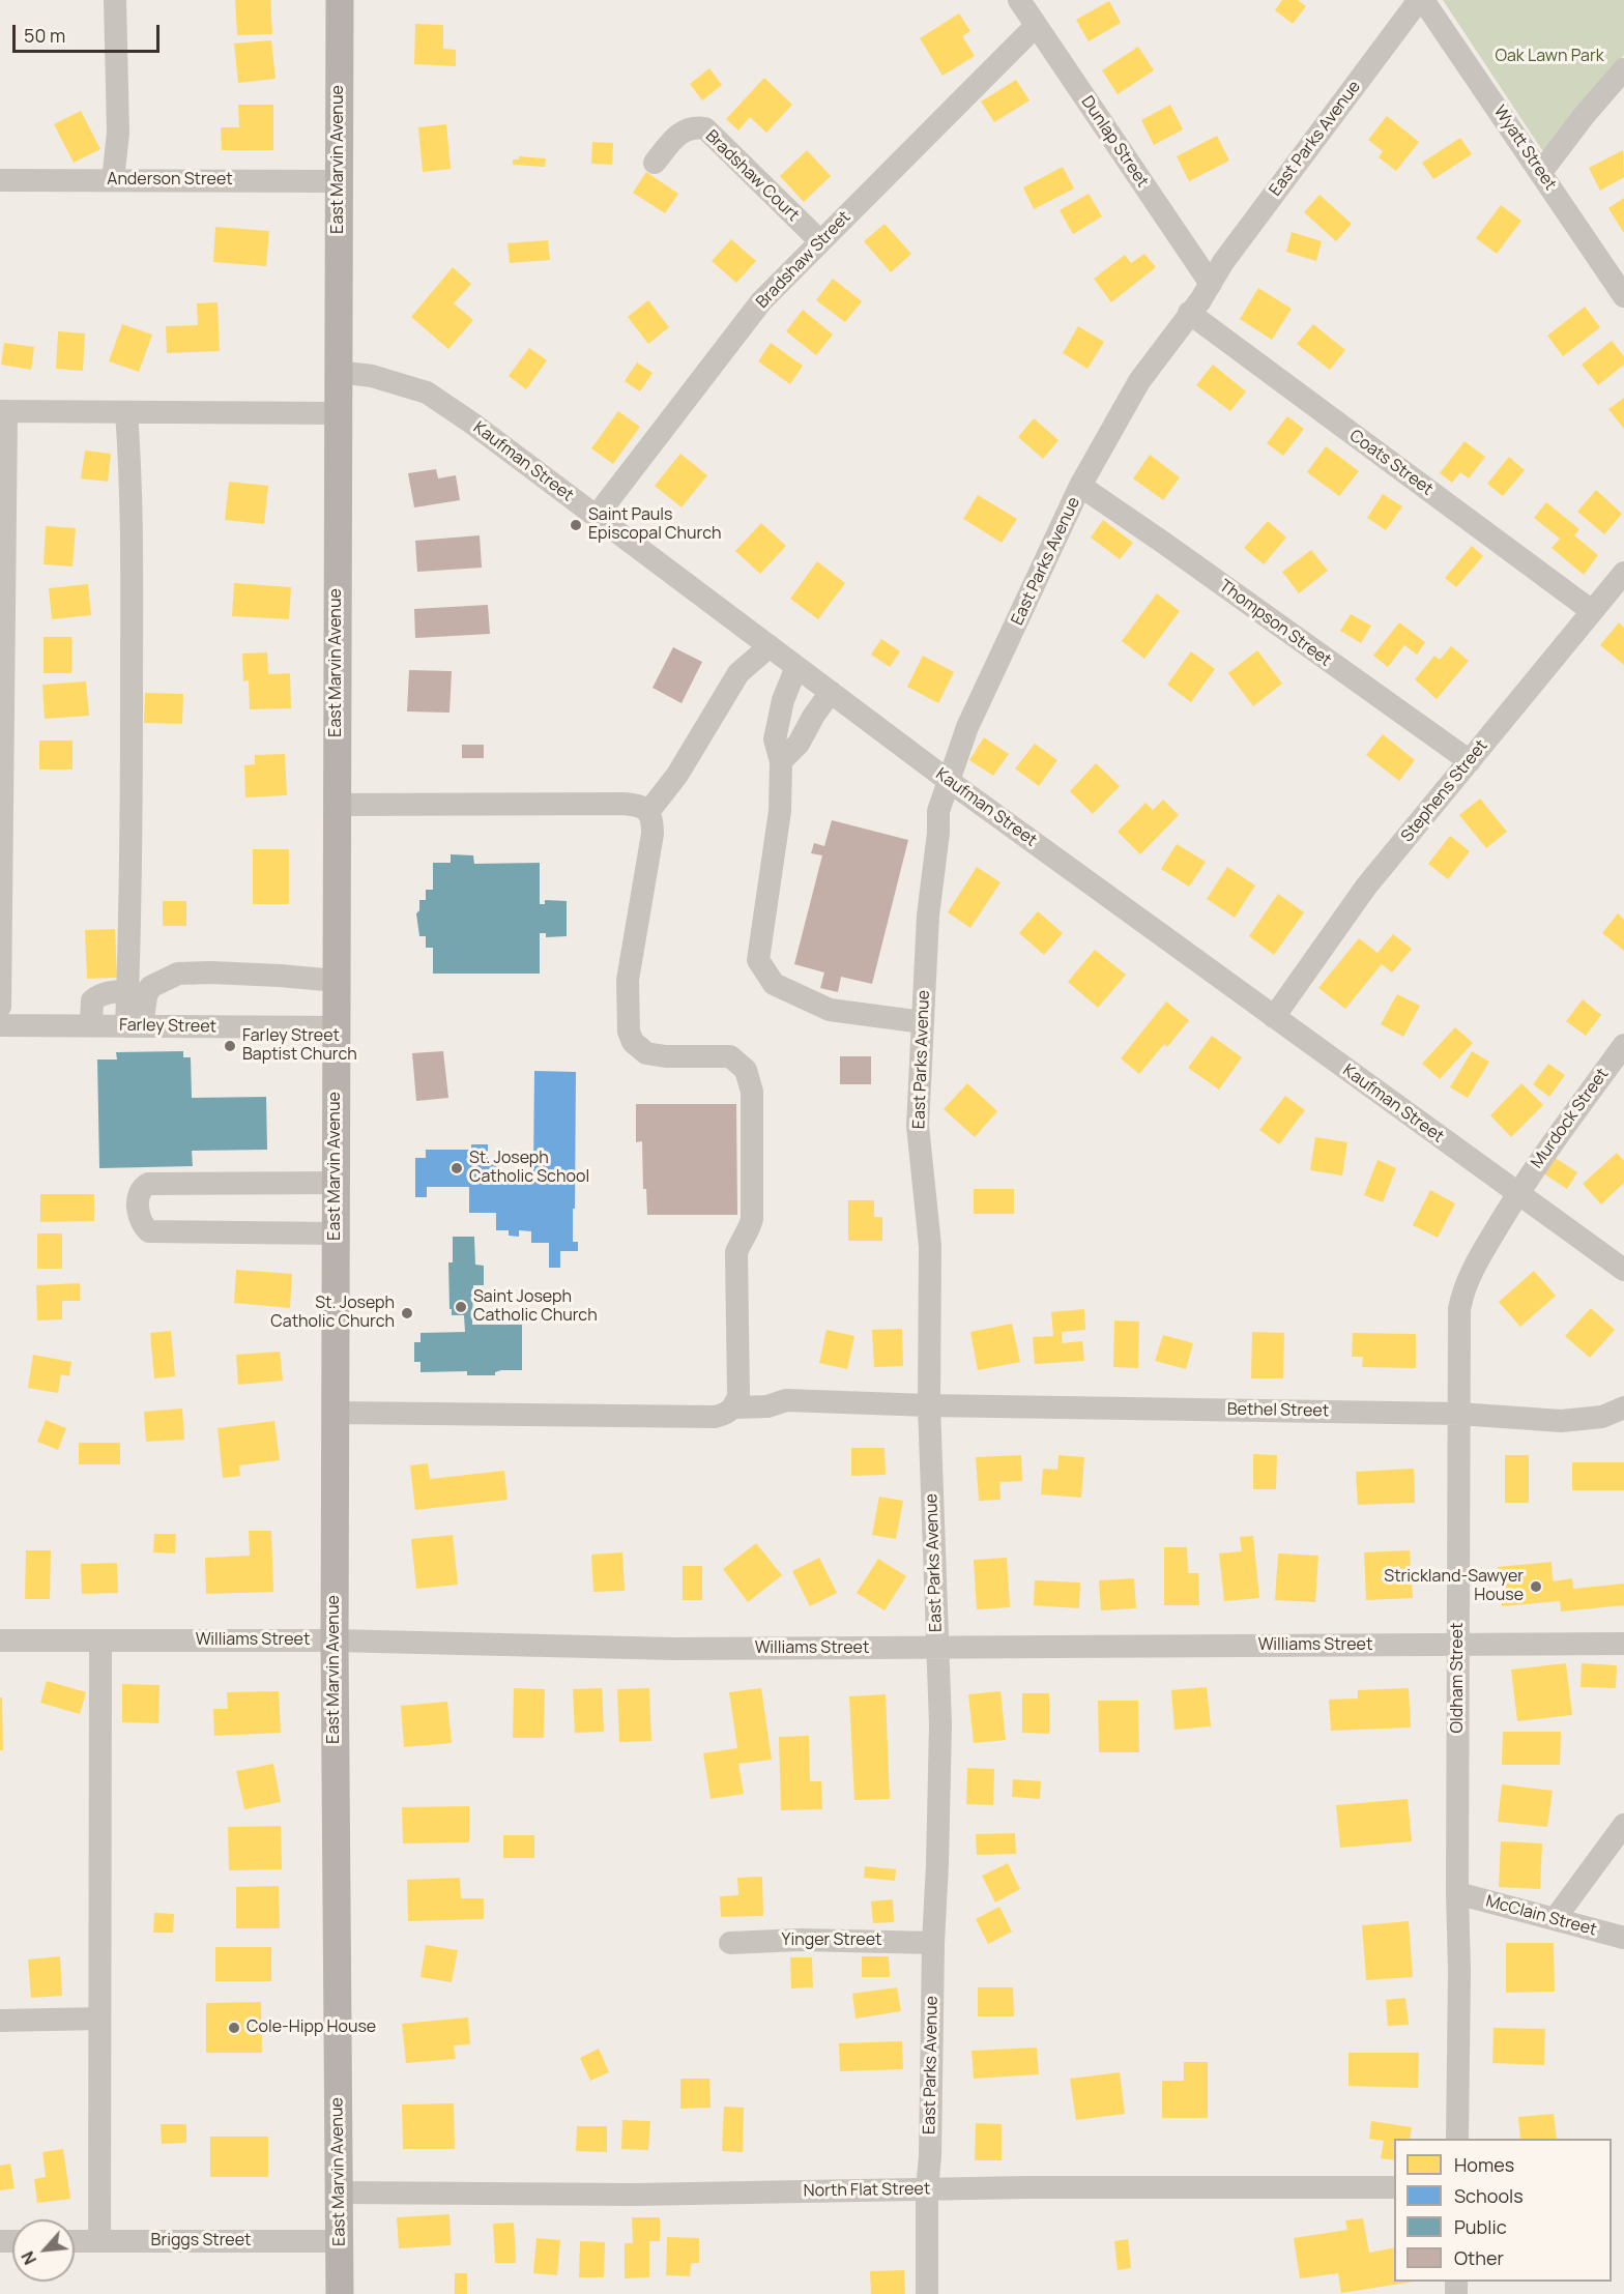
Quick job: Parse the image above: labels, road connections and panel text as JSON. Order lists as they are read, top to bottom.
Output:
{
  "streets": {
    "main road": ["East Marvin Avenue"],
    "street": [
      "East Parks Avenue",
      "Dunlap Street",
      "Wyatt Street",
      "Bradshaw Court",
      "Anderson Street",
      "Bradshaw Street",
      "Kaufman Street",
      "Coats Street",
      "Thompson Street",
      "Stephens Street",
      "Farley Street",
      "Murdock Street",
      "Bethel Street",
      "Williams Street",
      "Oldham Street",
      "McClain Street",
      "Yinger Street",
      "North Flat Street",
      "Briggs Street"
    ]
  },
  "crossings": [
    ["East Parks Avenue", "Dunlap Street"],
    ["East Parks Avenue", "Kaufman Street"],
    ["East Parks Avenue", "Coats Street"],
    ["East Parks Avenue", "Thompson Street"],
    ["East Parks Avenue", "Bethel Street"],
    ["East Parks Avenue", "Williams Street"],
    ["East Parks Avenue", "Yinger Street"],
    ["East Parks Avenue", "North Flat Street"],
    ["Dunlap Street", "Bradshaw Street"],
    ["East Marvin Avenue", "Anderson Street"],
    ["East Marvin Avenue", "Kaufman Street"],
    ["East Marvin Avenue", "Farley Street"],
    ["East Marvin Avenue", "Bethel Street"],
    ["East Marvin Avenue", "Williams Street"],
    ["East Marvin Avenue", "North Flat Street"],
    ["East Marvin Avenue", "Briggs Street"],
    ["Bradshaw Court", "Bradshaw Street"],
    ["Bradshaw Street", "Kaufman Street"],
    ["Kaufman Street", "Stephens Street"],
    ["Kaufman Street", "Murdock Street"],
    ["Kaufman Street", "Oldham Street"],
    ["Coats Street", "Stephens Street"],
    ["Thompson Street", "Stephens Street"],
    ["Murdock Street", "Oldham Street"],
    ["Bethel Street", "Oldham Street"],
    ["Williams Street", "Oldham Street"],
    ["Oldham Street", "McClain Street"]
  ],
  "parks": ["Oak Lawn Park"],
  "places": [
    "Saint Pauls Episcopal Church",
    "Farley Street Baptist Church",
    "St. Joseph Catholic School",
    "Saint Joseph Catholic Church",
    "St. Joseph Catholic Church",
    "Strickland-Sawyer House",
    "Cole-Hipp House"
  ],
  "legend": [
    "Homes",
    "Schools",
    "Public",
    "Other"
  ],
  "scale_bar": "50 m",
  "north": "bottom left"
}
